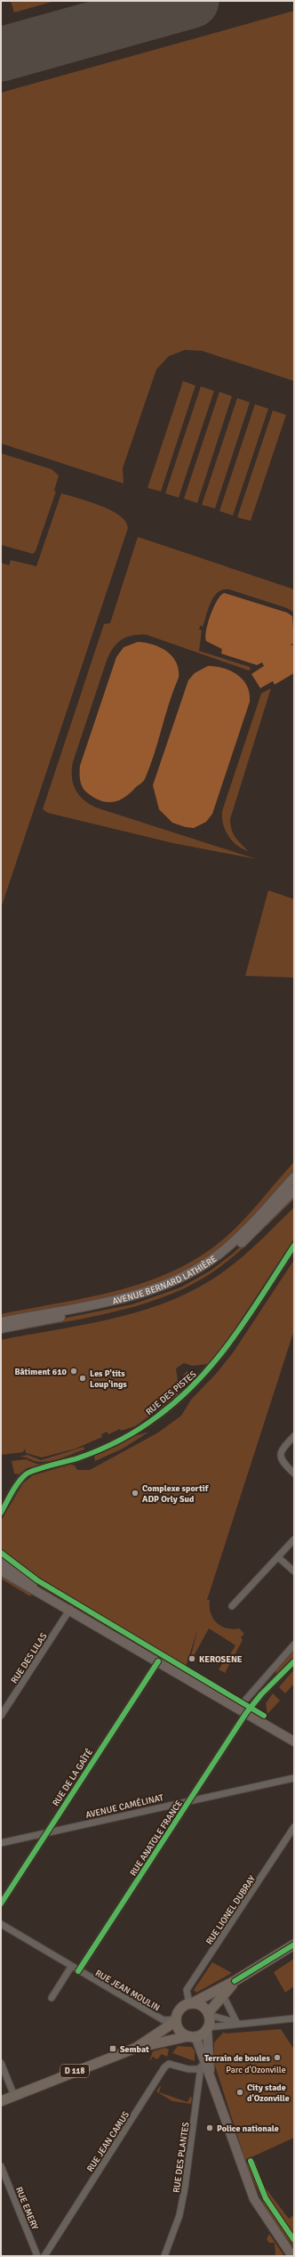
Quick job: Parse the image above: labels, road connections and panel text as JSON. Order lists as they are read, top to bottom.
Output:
{
  "streets": {
    "main road": ["D 118"],
    "street": [
      "AVENUE BERNARD LATHIÈRE",
      "RUE DES PISTES",
      "RUE DES LILAS",
      "RUE DE LA GAÎTÉ",
      "AVENUE CAMÉLINAT",
      "RUE ANATOLE FRANCE",
      "RUE LIONEL DUBRAY",
      "RUE JEAN MOULIN",
      "RUE JEAN CAMUS",
      "RUE DES PLANTES",
      "RUE EMERY"
    ]
  },
  "crossings": [
    ["RUE DE LA GAÎTÉ", "AVENUE CAMÉLINAT"],
    ["AVENUE CAMÉLINAT", "RUE ANATOLE FRANCE"],
    ["RUE ANATOLE FRANCE", "RUE JEAN MOULIN"],
    ["RUE LIONEL DUBRAY", "RUE JEAN MOULIN"],
    ["RUE LIONEL DUBRAY", "D 118"],
    ["RUE JEAN MOULIN", "D 118"],
    ["RUE JEAN CAMUS", "RUE DES PLANTES"]
  ],
  "parks": ["Parc d'Ozonville"],
  "places": {
    "other": [
      "Bâtiment 610",
      "Les P'tits Loup'ings",
      "Complexe sportif ADP Orly Sud",
      "KEROSENE",
      "Terrain de boules",
      "City stade d'Ozonville",
      "Police nationale"
    ],
    "transit": ["Sembat"]
  }
}
